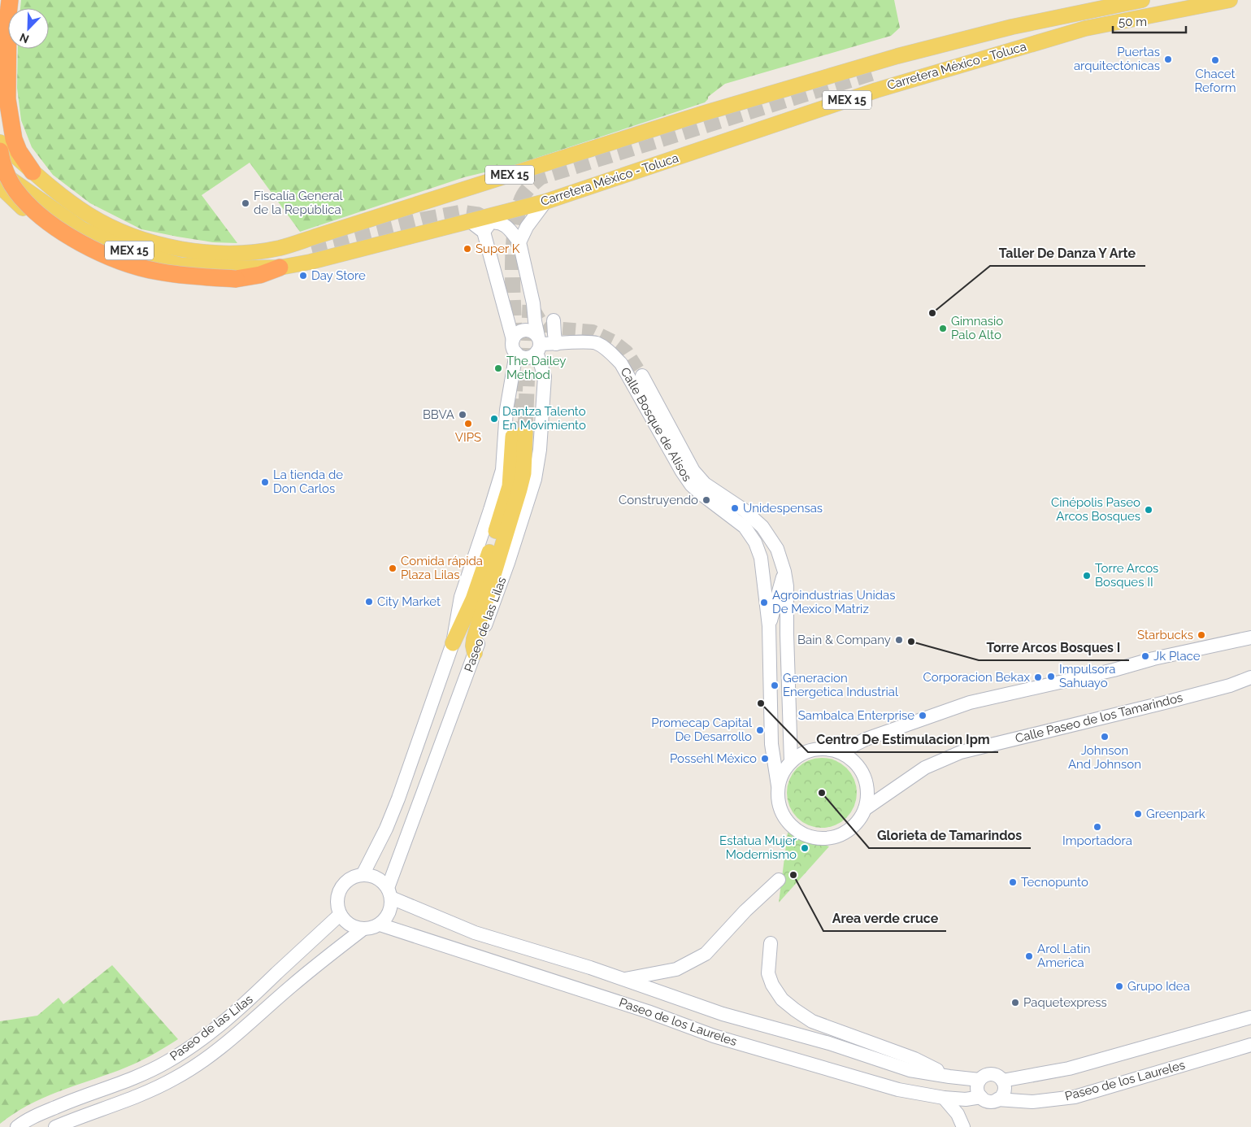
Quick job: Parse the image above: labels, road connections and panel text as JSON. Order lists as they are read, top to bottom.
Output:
{
  "streets": {
    "main road": ["Carretera México - Toluca", "MEX 15"],
    "street": [
      "Calle Bosque de Alisos",
      "Paseo de las Lilas",
      "Calle Paseo de los Tamarindos",
      "Paseo de los Laureles"
    ]
  },
  "crossings": [
    ["Calle Bosque de Alisos", "Paseo de las Lilas"],
    ["Calle Bosque de Alisos", "Calle Paseo de los Tamarindos"],
    ["Paseo de las Lilas", "Paseo de los Laureles"]
  ],
  "places": [
    "Puertas arquitectónicas",
    "Chacet Reform",
    "Fiscalía General de la República",
    "Super K",
    "Day Store",
    "Taller De Danza Y Arte",
    "Gimnasio Palo Alto",
    "The Dailey Method",
    "BBVA",
    "Dantza Talento En Movimiento",
    "VIPS",
    "La tienda de Don Carlos",
    "Construyendo",
    "Unidespensas",
    "Cinépolis Paseo Arcos Bosques",
    "Comida rápida Plaza Lilas",
    "Torre Arcos Bosques II",
    "City Market",
    "Agroindustrias Unidas De Mexico Matriz",
    "Starbucks",
    "Bain & Company",
    "Torre Arcos Bosques I",
    "Jk Place",
    "Impulsora Sahuayo",
    "Corporacion Bekax",
    "Generacion Energetica Industrial",
    "Centro De Estimulacion Ipm",
    "Sambalca Enterprise",
    "Promecap Capital De Desarrollo",
    "Johnson And Johnson",
    "Possehl México",
    "Glorieta de Tamarindos",
    "Greenpark",
    "Importadora",
    "Estatua Mujer Modernismo",
    "Area verde cruce",
    "Tecnopunto",
    "Arol Latin America",
    "Grupo Idea",
    "Paquetexpress"
  ],
  "scale_bar": "50 m",
  "north": "bottom left"
}
